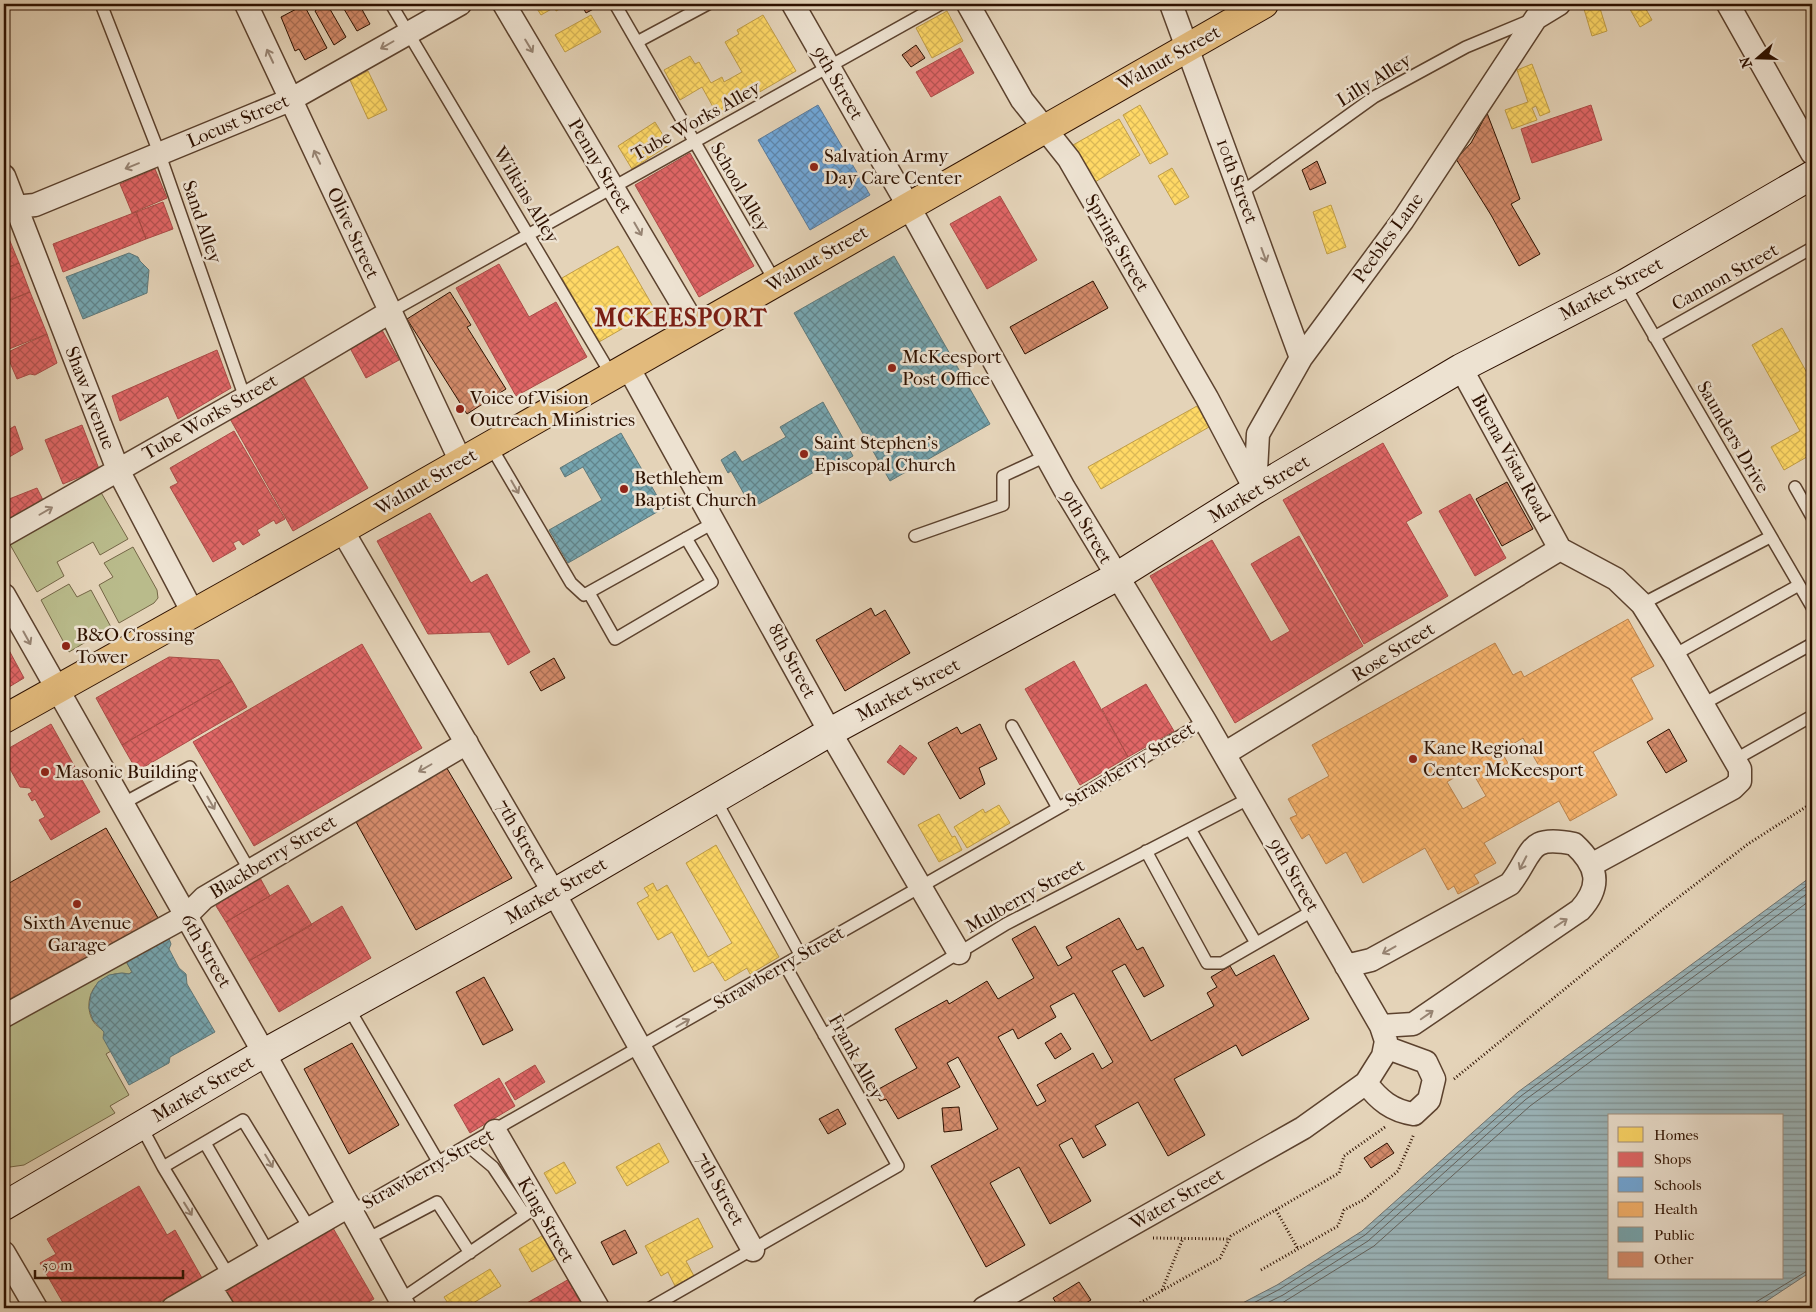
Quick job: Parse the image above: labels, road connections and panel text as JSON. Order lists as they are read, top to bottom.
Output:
{
  "streets": {
    "main road": ["Walnut Street", "Market Street"],
    "street": [
      "9th Street",
      "Locust Street",
      "Penny Street",
      "10th Street",
      "Olive Street",
      "Peebles Lane",
      "Spring Street",
      "Shaw Avenue",
      "Tube Works Street",
      "Buena Vista Road",
      "Rose Street",
      "8th Street",
      "Strawberry Street",
      "7th Street",
      "Blackberry Street",
      "6th Street",
      "Water Street",
      "King Street"
    ],
    "lane": [
      "Lilly Alley",
      "Tube Works Alley",
      "School Alley",
      "Wilkins Alley",
      "Sand Alley",
      "Cannon Street",
      "Saunders Drive",
      "Mulberry Street",
      "Frank Alley"
    ]
  },
  "crossings": [
    ["Walnut Street", "9th Street"],
    ["Walnut Street", "Penny Street"],
    ["Walnut Street", "10th Street"],
    ["Walnut Street", "School Alley"],
    ["Walnut Street", "Wilkins Alley"],
    ["Walnut Street", "Olive Street"],
    ["Walnut Street", "Spring Street"],
    ["Walnut Street", "Shaw Avenue"],
    ["Walnut Street", "8th Street"],
    ["Walnut Street", "7th Street"],
    ["Walnut Street", "6th Street"],
    ["Lilly Alley", "10th Street"],
    ["Lilly Alley", "Peebles Lane"],
    ["9th Street", "Tube Works Alley"],
    ["9th Street", "Market Street"],
    ["9th Street", "Rose Street"],
    ["9th Street", "Strawberry Street"],
    ["9th Street", "Mulberry Street"],
    ["Locust Street", "Wilkins Alley"],
    ["Locust Street", "Sand Alley"],
    ["Locust Street", "Olive Street"],
    ["Locust Street", "Shaw Avenue"],
    ["Tube Works Alley", "Penny Street"],
    ["Tube Works Alley", "School Alley"],
    ["Tube Works Alley", "Wilkins Alley"],
    ["Tube Works Alley", "Olive Street"],
    ["Tube Works Alley", "Tube Works Street"],
    ["10th Street", "Peebles Lane"],
    ["Wilkins Alley", "8th Street"],
    ["Sand Alley", "Tube Works Street"],
    ["Olive Street", "Tube Works Street"],
    ["Peebles Lane", "Spring Street"],
    ["Peebles Lane", "Market Street"],
    ["Spring Street", "Market Street"],
    ["Cannon Street", "Saunders Drive"],
    ["Market Street", "Saunders Drive"],
    ["Market Street", "Buena Vista Road"],
    ["Market Street", "8th Street"],
    ["Market Street", "7th Street"],
    ["Market Street", "6th Street"],
    ["Shaw Avenue", "Tube Works Street"],
    ["Buena Vista Road", "Rose Street"],
    ["8th Street", "Strawberry Street"],
    ["8th Street", "Mulberry Street"],
    ["Strawberry Street", "7th Street"],
    ["Strawberry Street", "6th Street"],
    ["Strawberry Street", "Frank Alley"],
    ["Strawberry Street", "King Street"],
    ["7th Street", "Blackberry Street"],
    ["7th Street", "Frank Alley"],
    ["Blackberry Street", "6th Street"],
    ["Mulberry Street", "Frank Alley"]
  ],
  "one_way": [
    "Locust Street",
    "Penny Street",
    "10th Street",
    "Olive Street",
    "Blackberry Street"
  ],
  "districts": ["MCKEESPORT"],
  "places": [
    "Salvation Army Day Care Center",
    "McKeesport Post Office",
    "Voice of Vision Outreach Ministries",
    "Saint Stephen's Episcopal Church",
    "Bethlehem Baptist Church",
    "B&O Crossing Tower",
    "Kane Regional Center McKeesport",
    "Masonic Building",
    "Sixth Avenue Garage"
  ],
  "legend": [
    "Homes",
    "Shops",
    "Schools",
    "Health",
    "Public",
    "Other"
  ],
  "scale_bar": "50 m",
  "north": "left"
}
